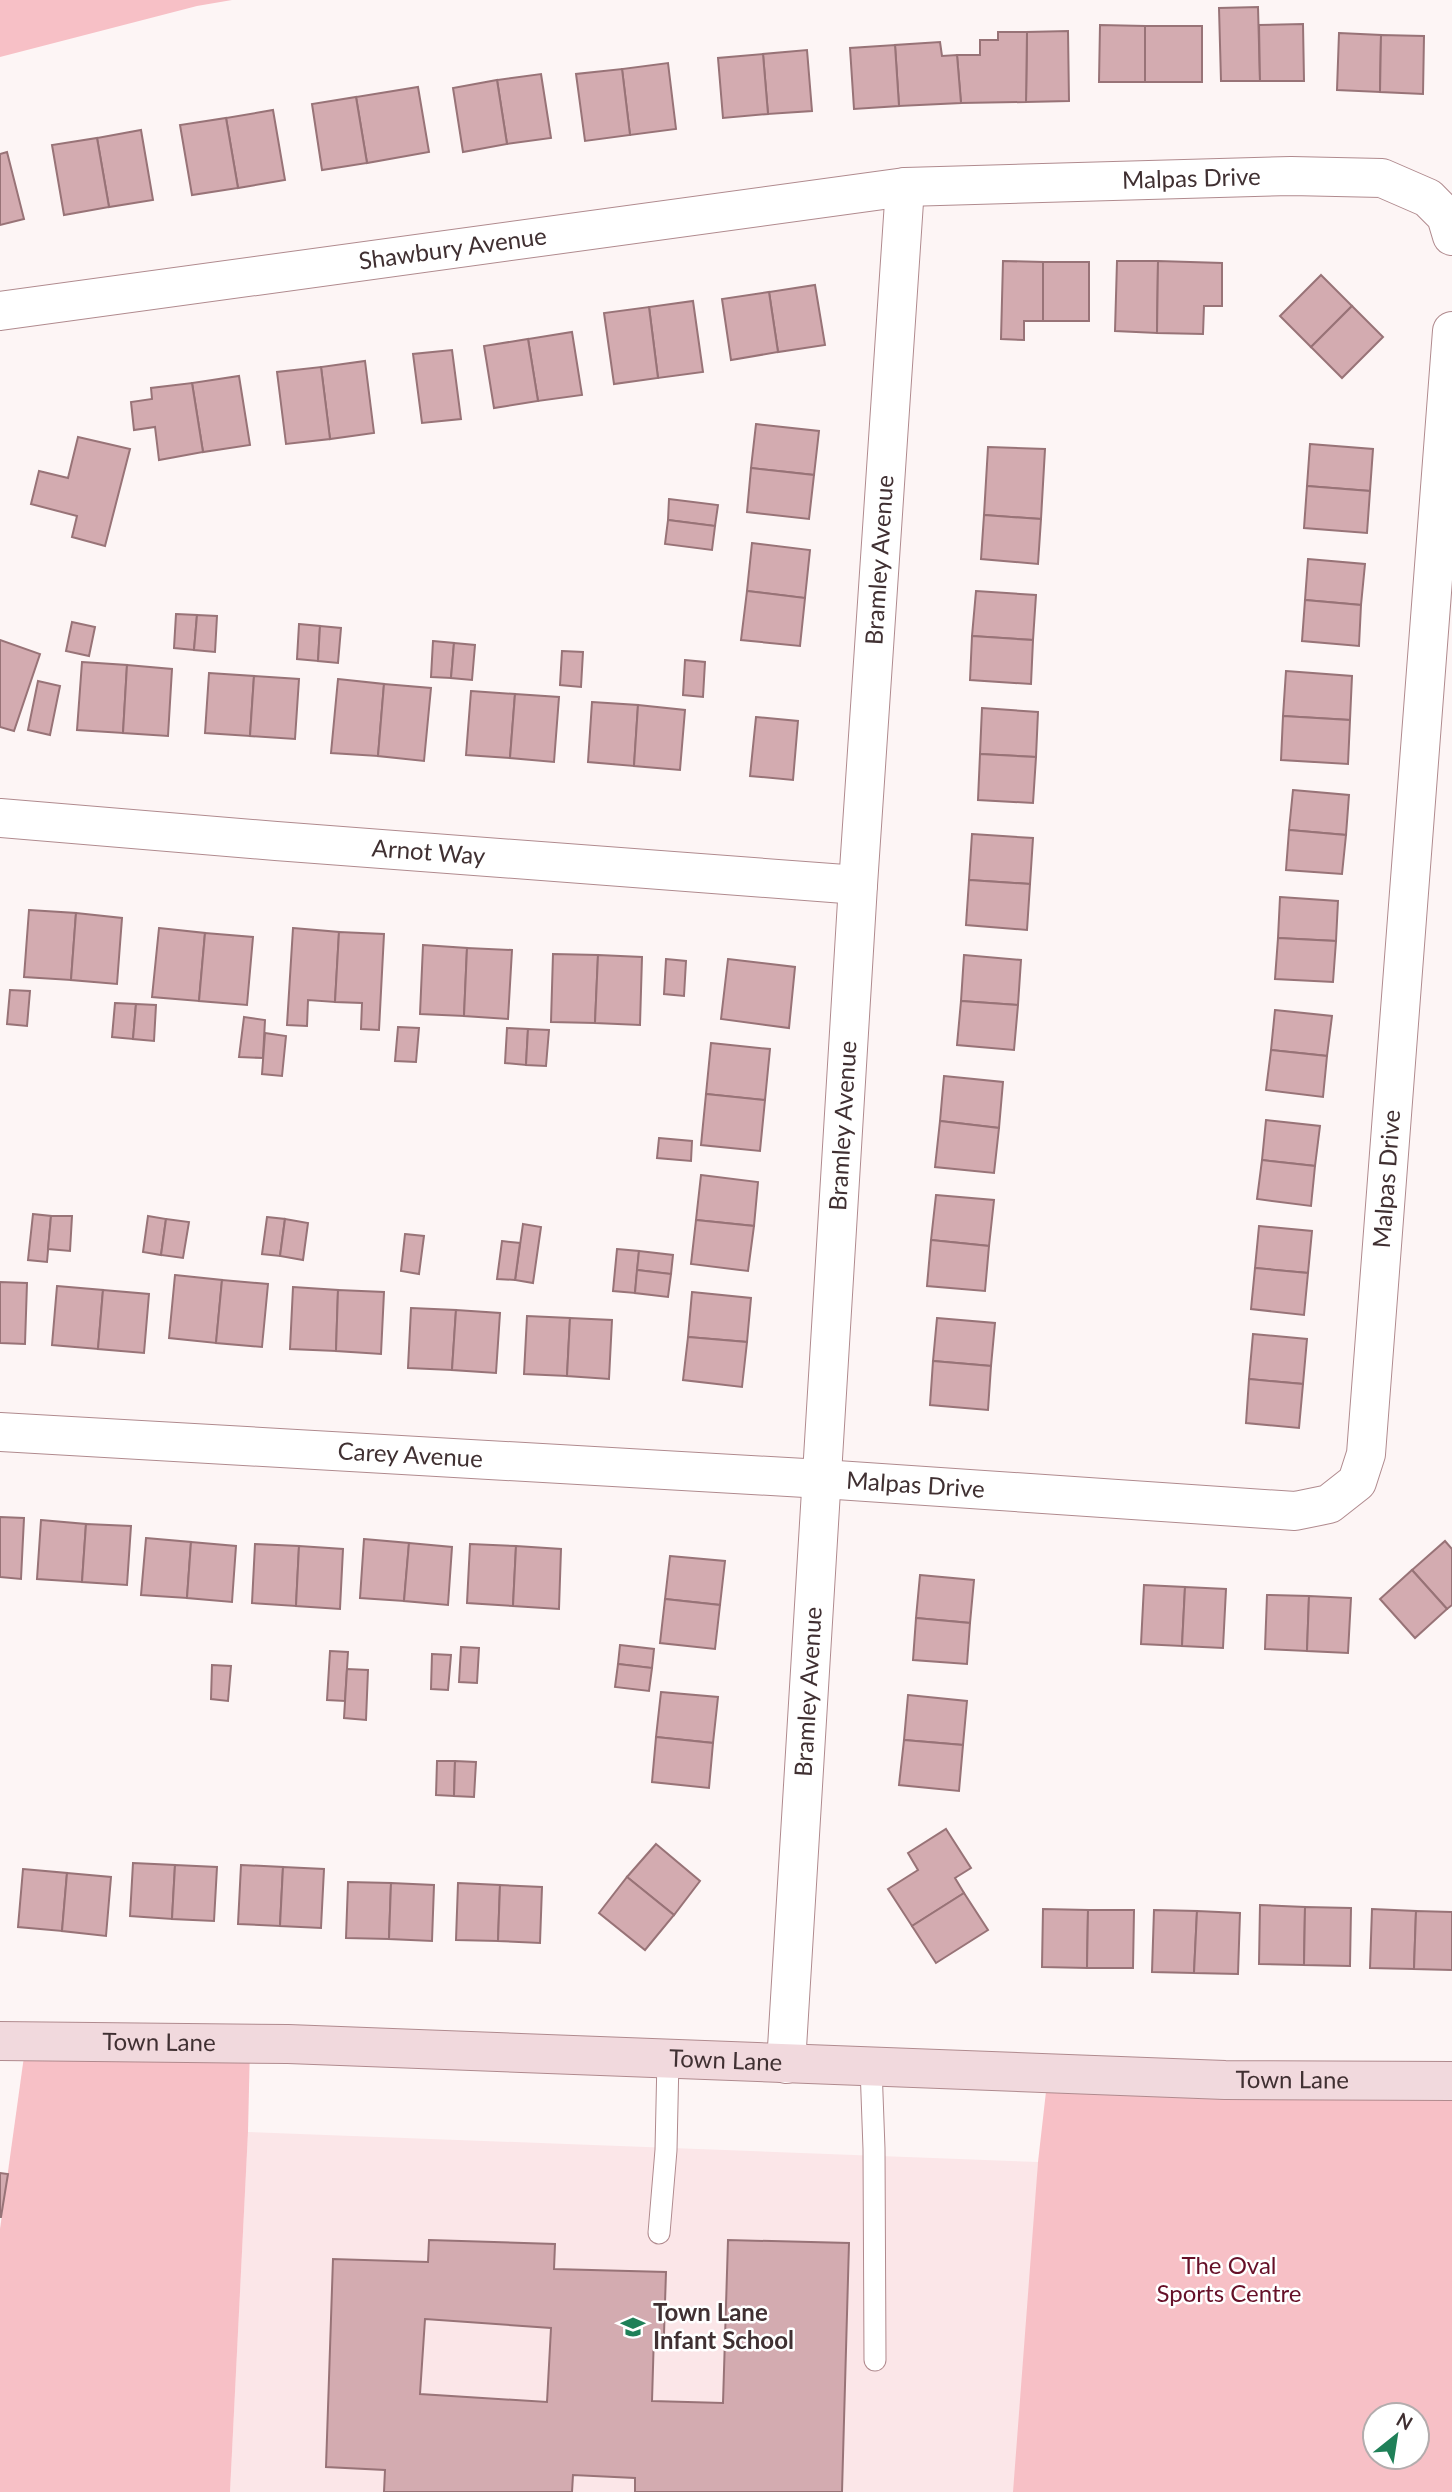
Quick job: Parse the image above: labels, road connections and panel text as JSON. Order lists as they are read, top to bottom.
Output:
{
  "streets": {
    "main road": ["Town Lane"],
    "street": [
      "Malpas Drive",
      "Shawbury Avenue",
      "Bramley Avenue",
      "Arnot Way",
      "Carey Avenue"
    ]
  },
  "crossings": [
    ["Malpas Drive", "Shawbury Avenue"],
    ["Malpas Drive", "Bramley Avenue"],
    ["Malpas Drive", "Carey Avenue"],
    ["Shawbury Avenue", "Bramley Avenue"],
    ["Bramley Avenue", "Arnot Way"],
    ["Bramley Avenue", "Carey Avenue"],
    ["Bramley Avenue", "Town Lane"]
  ],
  "parks": ["The Oval Sports Centre"],
  "places": {
    "school or university": ["Town Lane Infant School"]
  },
  "north": "top right"
}
